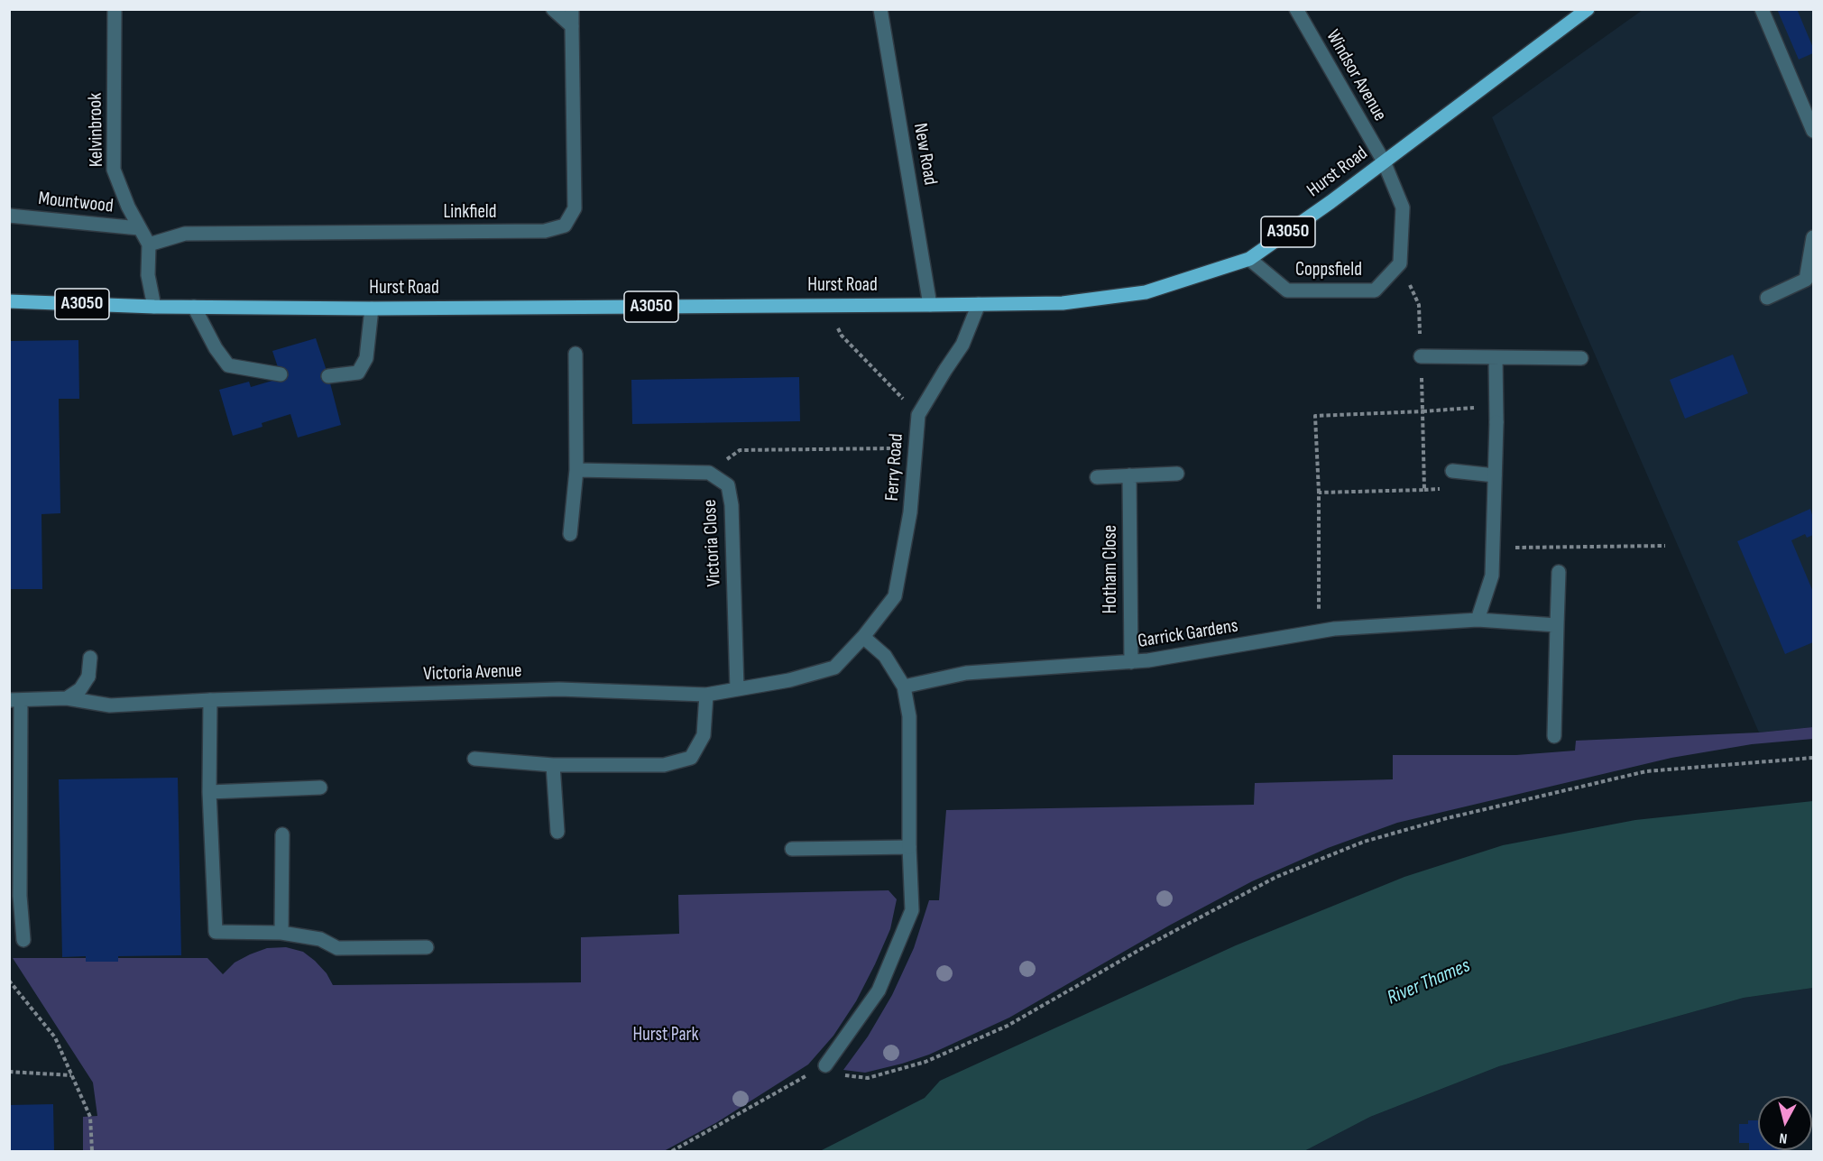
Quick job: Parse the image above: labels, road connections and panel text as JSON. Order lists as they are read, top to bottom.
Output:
{
  "streets": {
    "main road": ["Hurst Road", "A3050"],
    "street": [
      "Windsor Avenue",
      "Kelvinbrook",
      "New Road",
      "Mountwood",
      "Linkfield",
      "Coppsfield",
      "Ferry Road",
      "Victoria Close",
      "Hotham Close",
      "Garrick Gardens",
      "Victoria Avenue"
    ]
  },
  "crossings": [
    ["Windsor Avenue", "Hurst Road"],
    ["Windsor Avenue", "Coppsfield"],
    ["Kelvinbrook", "Mountwood"],
    ["Kelvinbrook", "Linkfield"],
    ["New Road", "Hurst Road"],
    ["Hurst Road", "Coppsfield"],
    ["Hurst Road", "Ferry Road"],
    ["Ferry Road", "Victoria Avenue"],
    ["Victoria Close", "Victoria Avenue"],
    ["Hotham Close", "Garrick Gardens"]
  ],
  "water": ["River Thames"],
  "parks": ["Hurst Park"],
  "north": "bottom"
}
